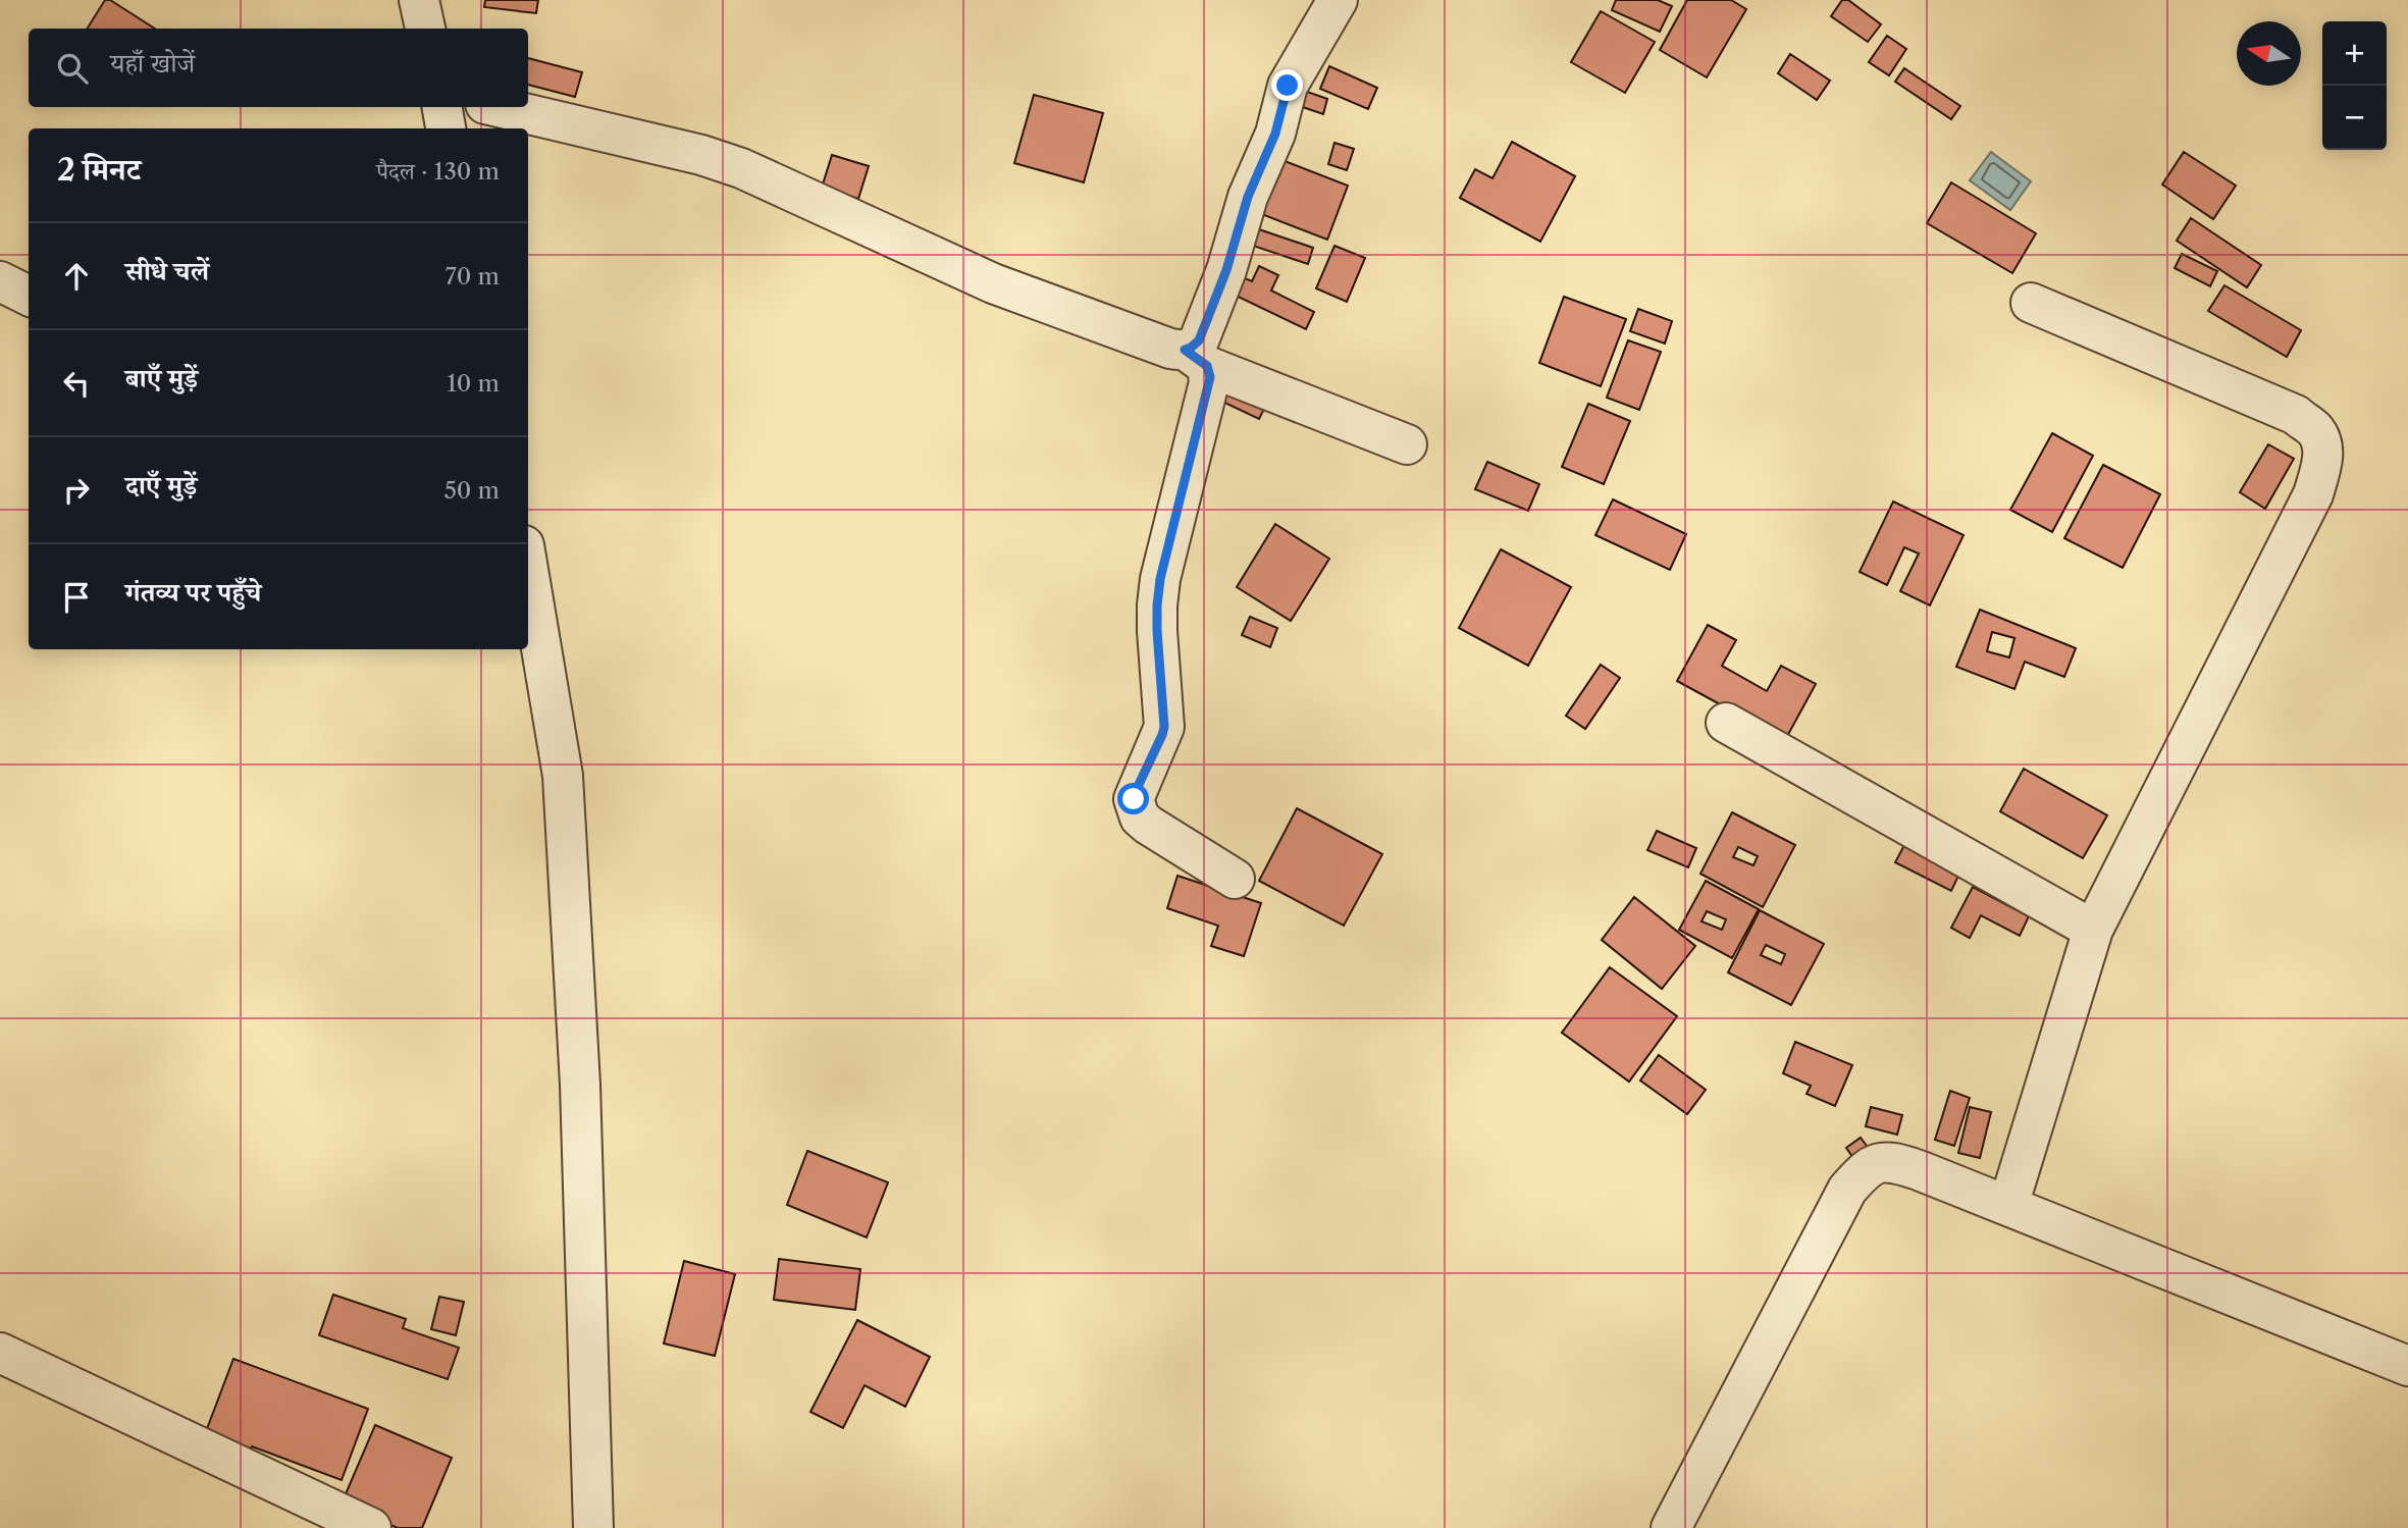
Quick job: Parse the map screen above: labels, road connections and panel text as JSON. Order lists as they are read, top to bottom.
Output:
{
  "north": "left",
  "page": {
    "map_buttons": ["+", "−"],
    "search": "यहाँ खोजें",
    "heading": ["2 मिनट", "पैदल · 130 m"],
    "list": [
      ["सीधे चलें", "70 m"],
      ["बाएँ मुड़ें", "10 m"],
      ["दाएँ मुड़ें", "50 m"],
      "गंतव्य पर पहुँचे"
    ]
  }
}
